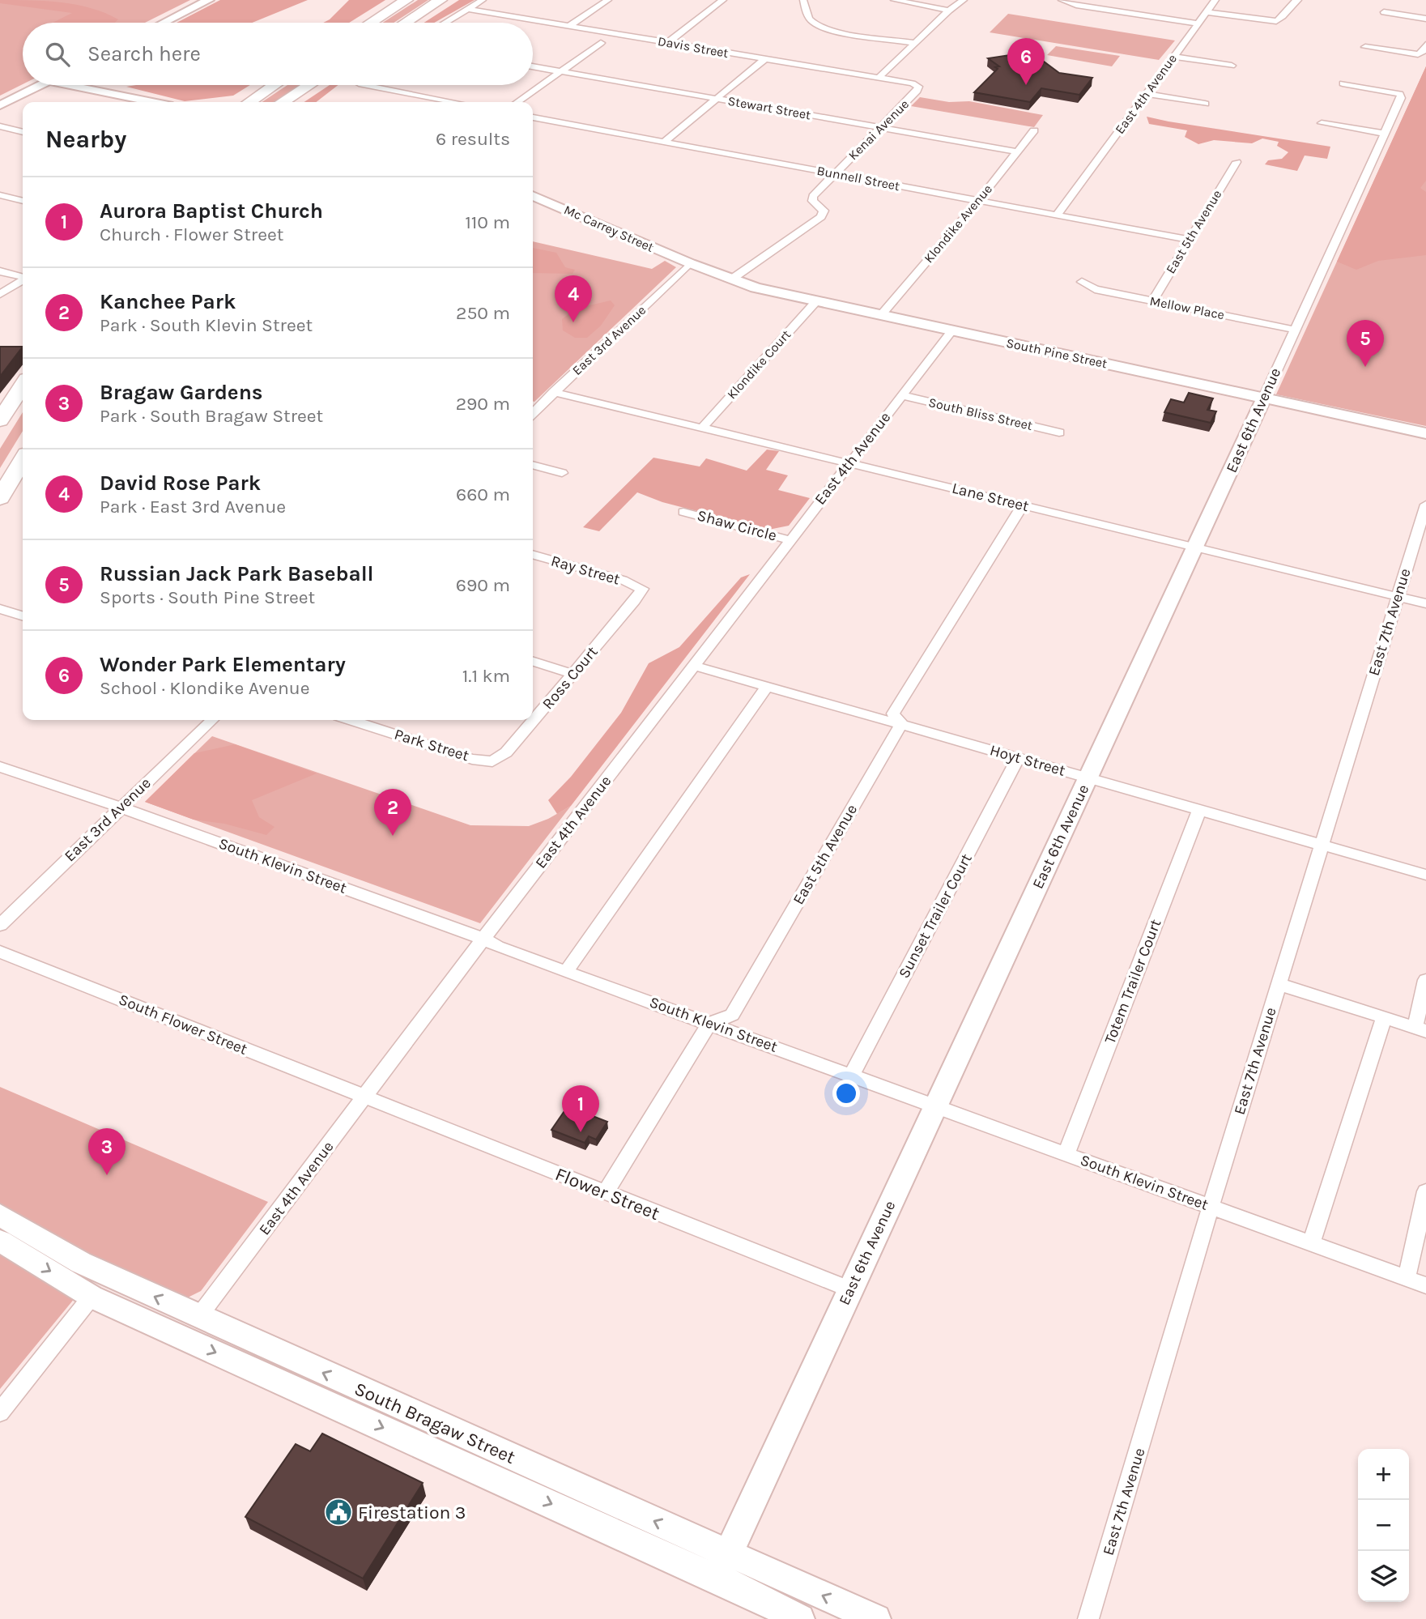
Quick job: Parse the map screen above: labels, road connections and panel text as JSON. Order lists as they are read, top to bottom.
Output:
{
  "streets": {
    "street": [
      "Davis Street",
      "East 4th Avenue",
      "Stewart Street",
      "Kenai Avenue",
      "Bunnell Street",
      "Klondike Avenue",
      "Mc Carrey Street",
      "East 5th Avenue",
      "Mellow Place",
      "East 3rd Avenue",
      "South Pine Street",
      "Klondike Court",
      "South Bliss Street",
      "East 6th Avenue",
      "Lane Street",
      "Shaw Circle",
      "Ray Street",
      "East 7th Avenue",
      "Ross Court",
      "Park Street",
      "Hoyt Street",
      "South Klevin Street",
      "Sunset Trailer Court",
      "Totem Trailer Court",
      "South Flower Street",
      "Flower Street",
      "South Bragaw Street"
    ]
  },
  "crossings": [
    ["Davis Street", "Kenai Avenue"],
    ["East 4th Avenue", "Bunnell Street"],
    ["East 4th Avenue", "South Pine Street"],
    ["East 4th Avenue", "South Bliss Street"],
    ["East 4th Avenue", "Lane Street"],
    ["East 4th Avenue", "Shaw Circle"],
    ["East 4th Avenue", "Hoyt Street"],
    ["East 4th Avenue", "South Klevin Street"],
    ["East 4th Avenue", "South Flower Street"],
    ["East 4th Avenue", "Flower Street"],
    ["East 4th Avenue", "South Bragaw Street"],
    ["Stewart Street", "Kenai Avenue"],
    ["Stewart Street", "Klondike Avenue"],
    ["Kenai Avenue", "Bunnell Street"],
    ["Kenai Avenue", "South Pine Street"],
    ["Bunnell Street", "Klondike Avenue"],
    ["Bunnell Street", "East 5th Avenue"],
    ["Klondike Avenue", "South Pine Street"],
    ["Mc Carrey Street", "East 3rd Avenue"],
    ["Mc Carrey Street", "South Pine Street"],
    ["East 5th Avenue", "Mellow Place"],
    ["East 5th Avenue", "Hoyt Street"],
    ["East 5th Avenue", "South Klevin Street"],
    ["Mellow Place", "East 6th Avenue"],
    ["East 3rd Avenue", "South Pine Street"],
    ["East 3rd Avenue", "Lane Street"],
    ["East 3rd Avenue", "South Klevin Street"],
    ["South Pine Street", "Klondike Court"],
    ["South Pine Street", "East 6th Avenue"],
    ["Klondike Court", "Lane Street"],
    ["East 6th Avenue", "Lane Street"],
    ["East 6th Avenue", "Hoyt Street"],
    ["East 6th Avenue", "South Klevin Street"],
    ["East 6th Avenue", "Flower Street"],
    ["East 6th Avenue", "South Bragaw Street"],
    ["Lane Street", "East 7th Avenue"],
    ["Ray Street", "Ross Court"],
    ["East 7th Avenue", "Hoyt Street"],
    ["East 7th Avenue", "South Klevin Street"],
    ["Ross Court", "Park Street"],
    ["Hoyt Street", "Sunset Trailer Court"],
    ["Hoyt Street", "Totem Trailer Court"],
    ["South Klevin Street", "Sunset Trailer Court"],
    ["South Klevin Street", "Totem Trailer Court"],
    ["South Flower Street", "Flower Street"]
  ],
  "places": {
    "public building": ["Firestation 3"]
  },
  "page": {
    "search": "Search here",
    "pins": [
      "6",
      "4",
      "5",
      "2",
      "1",
      "3"
    ],
    "heading": ["Nearby", "6 results"],
    "list": [
      {
        "mark": "1",
        "name": "Aurora Baptist Church",
        "note": "Church · Flower Street",
        "value": "110 m"
      },
      {
        "mark": "2",
        "name": "Kanchee Park",
        "note": "Park · South Klevin Street",
        "value": "250 m"
      },
      {
        "mark": "3",
        "name": "Bragaw Gardens",
        "note": "Park · South Bragaw Street",
        "value": "290 m"
      },
      {
        "mark": "4",
        "name": "David Rose Park",
        "note": "Park · East 3rd Avenue",
        "value": "660 m"
      },
      {
        "mark": "5",
        "name": "Russian Jack Park Baseball",
        "note": "Sports · South Pine Street",
        "value": "690 m"
      },
      {
        "mark": "6",
        "name": "Wonder Park Elementary",
        "note": "School · Klondike Avenue",
        "value": "1.1 km"
      }
    ],
    "map_buttons": ["+", "−"]
  }
}
